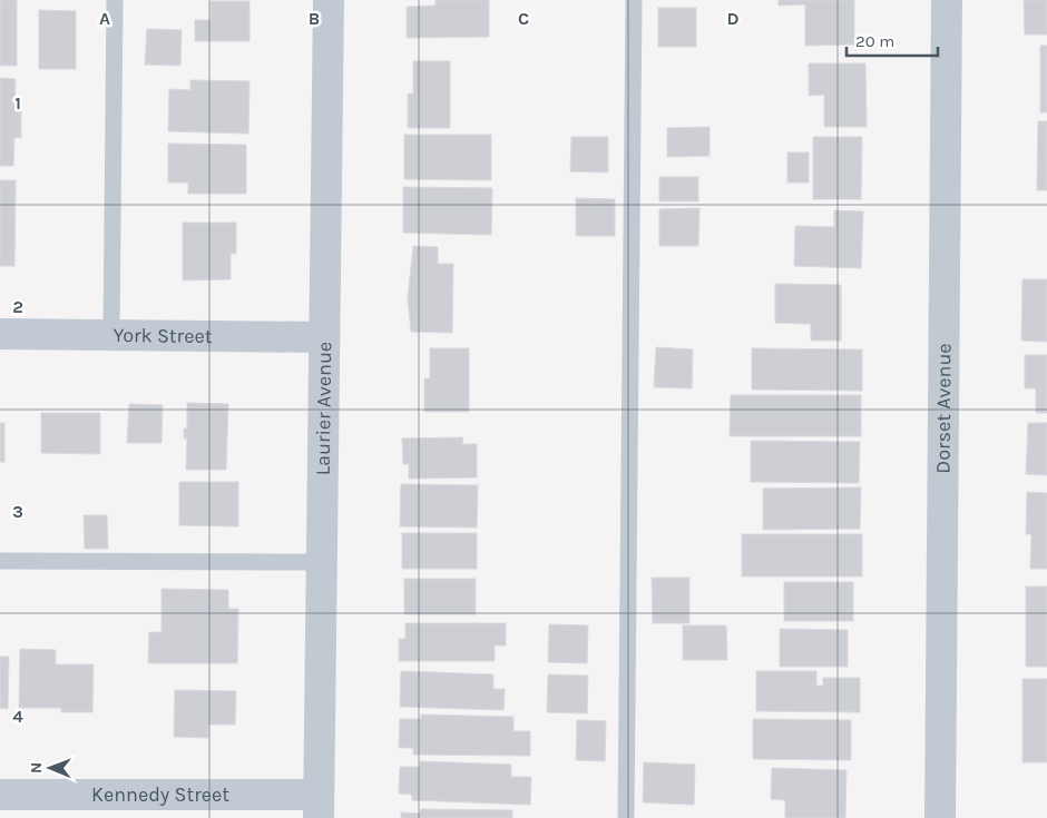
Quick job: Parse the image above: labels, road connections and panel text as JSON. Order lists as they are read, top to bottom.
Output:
{
  "streets": {
    "street": [
      "York Street",
      "Laurier Avenue",
      "Dorset Avenue",
      "Kennedy Street"
    ]
  },
  "crossings": [
    ["York Street", "Laurier Avenue"],
    ["Laurier Avenue", "Kennedy Street"]
  ],
  "scale_bar": "20 m",
  "north": "left",
  "grid": {
    "columns": [
      "A",
      "B",
      "C",
      "D"
    ],
    "rows": [
      "1",
      "2",
      "3",
      "4"
    ]
  }
}
